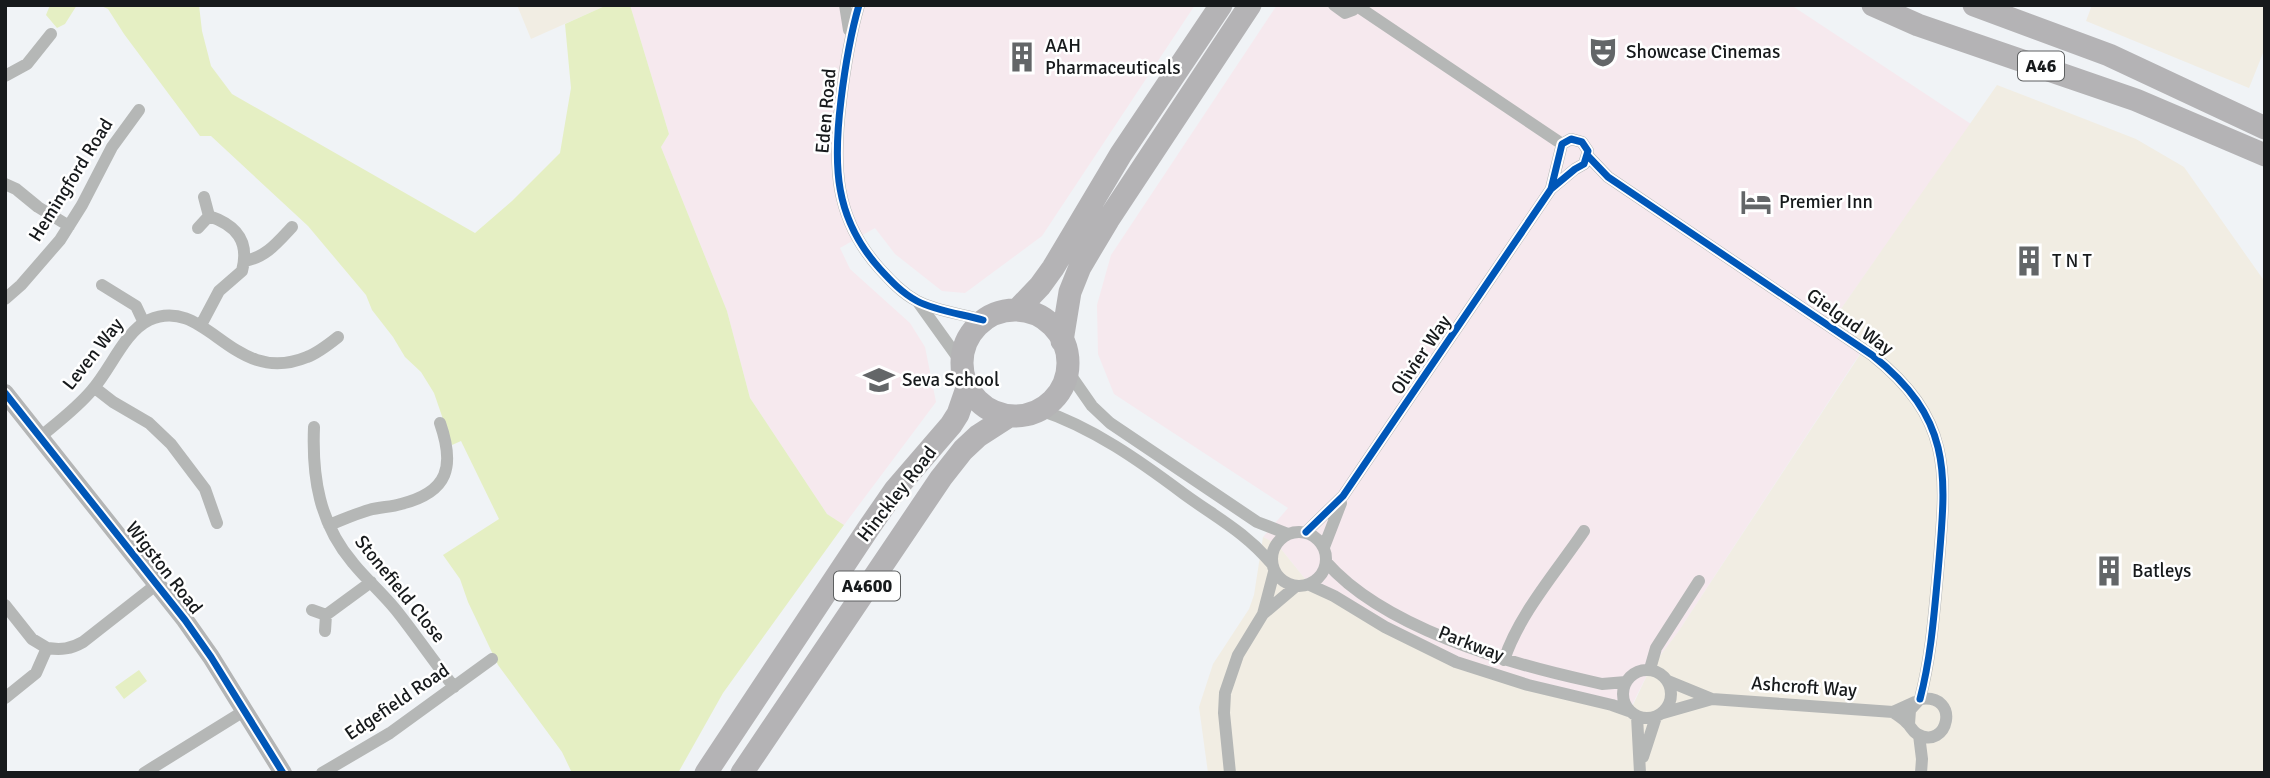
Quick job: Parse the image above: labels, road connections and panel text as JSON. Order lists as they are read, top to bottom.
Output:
{
  "streets": {
    "highway": ["A46", "Hinckley Road", "A4600"],
    "street": [
      "Eden Road",
      "Hemingford Road",
      "Gielgud Way",
      "Leven Way",
      "Olivier Way",
      "Wigston Road",
      "Stonefield Close",
      "Parkway",
      "Ashcroft Way",
      "Edgefield Road"
    ]
  },
  "crossings": [
    ["Eden Road", "Hinckley Road"],
    ["Gielgud Way", "Olivier Way"],
    ["Gielgud Way", "Ashcroft Way"],
    ["Leven Way", "Wigston Road"],
    ["Olivier Way", "Parkway"],
    ["Stonefield Close", "Edgefield Road"],
    ["Parkway", "Ashcroft Way"]
  ],
  "places": {
    "theatre": ["Showcase Cinemas"],
    "building": ["AAH Pharmaceuticals", "T N T", "Batleys"],
    "hotel": ["Premier Inn"],
    "school or university": ["Seva School"]
  }
}
